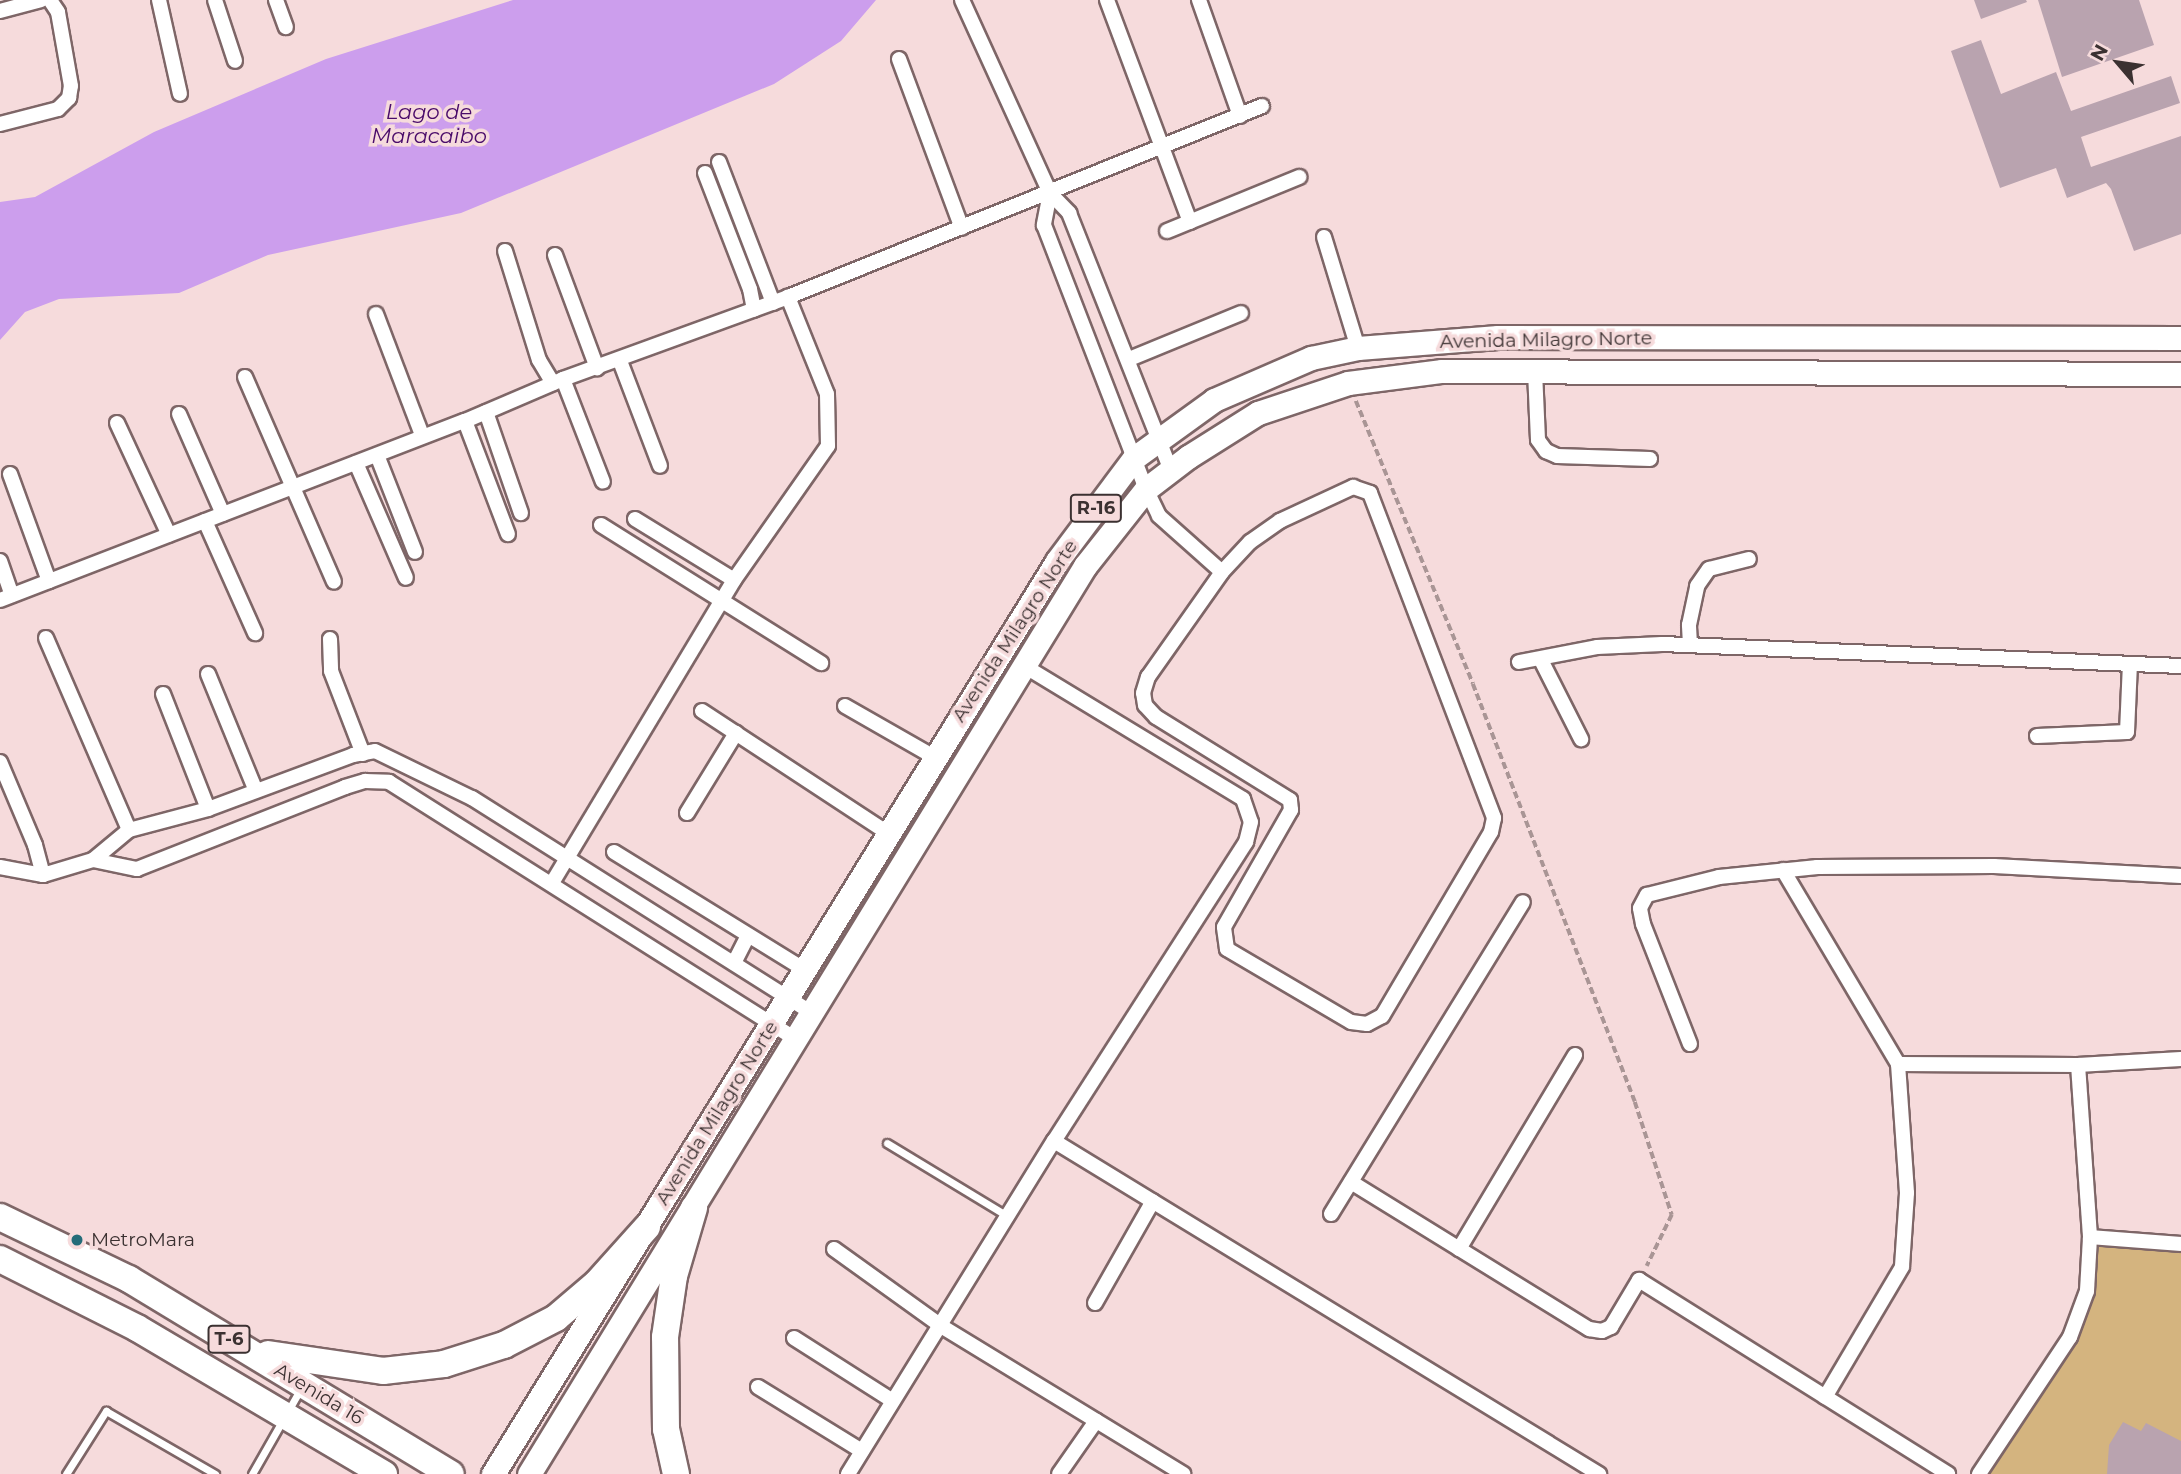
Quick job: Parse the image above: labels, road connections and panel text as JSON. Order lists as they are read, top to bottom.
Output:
{
  "streets": {
    "highway": ["T-6", "Avenida 16"],
    "main road": ["Avenida Milagro Norte", "R-16"]
  },
  "water": ["Lago de Maracaibo"],
  "places": ["MetroMara"],
  "north": "top left"
}
